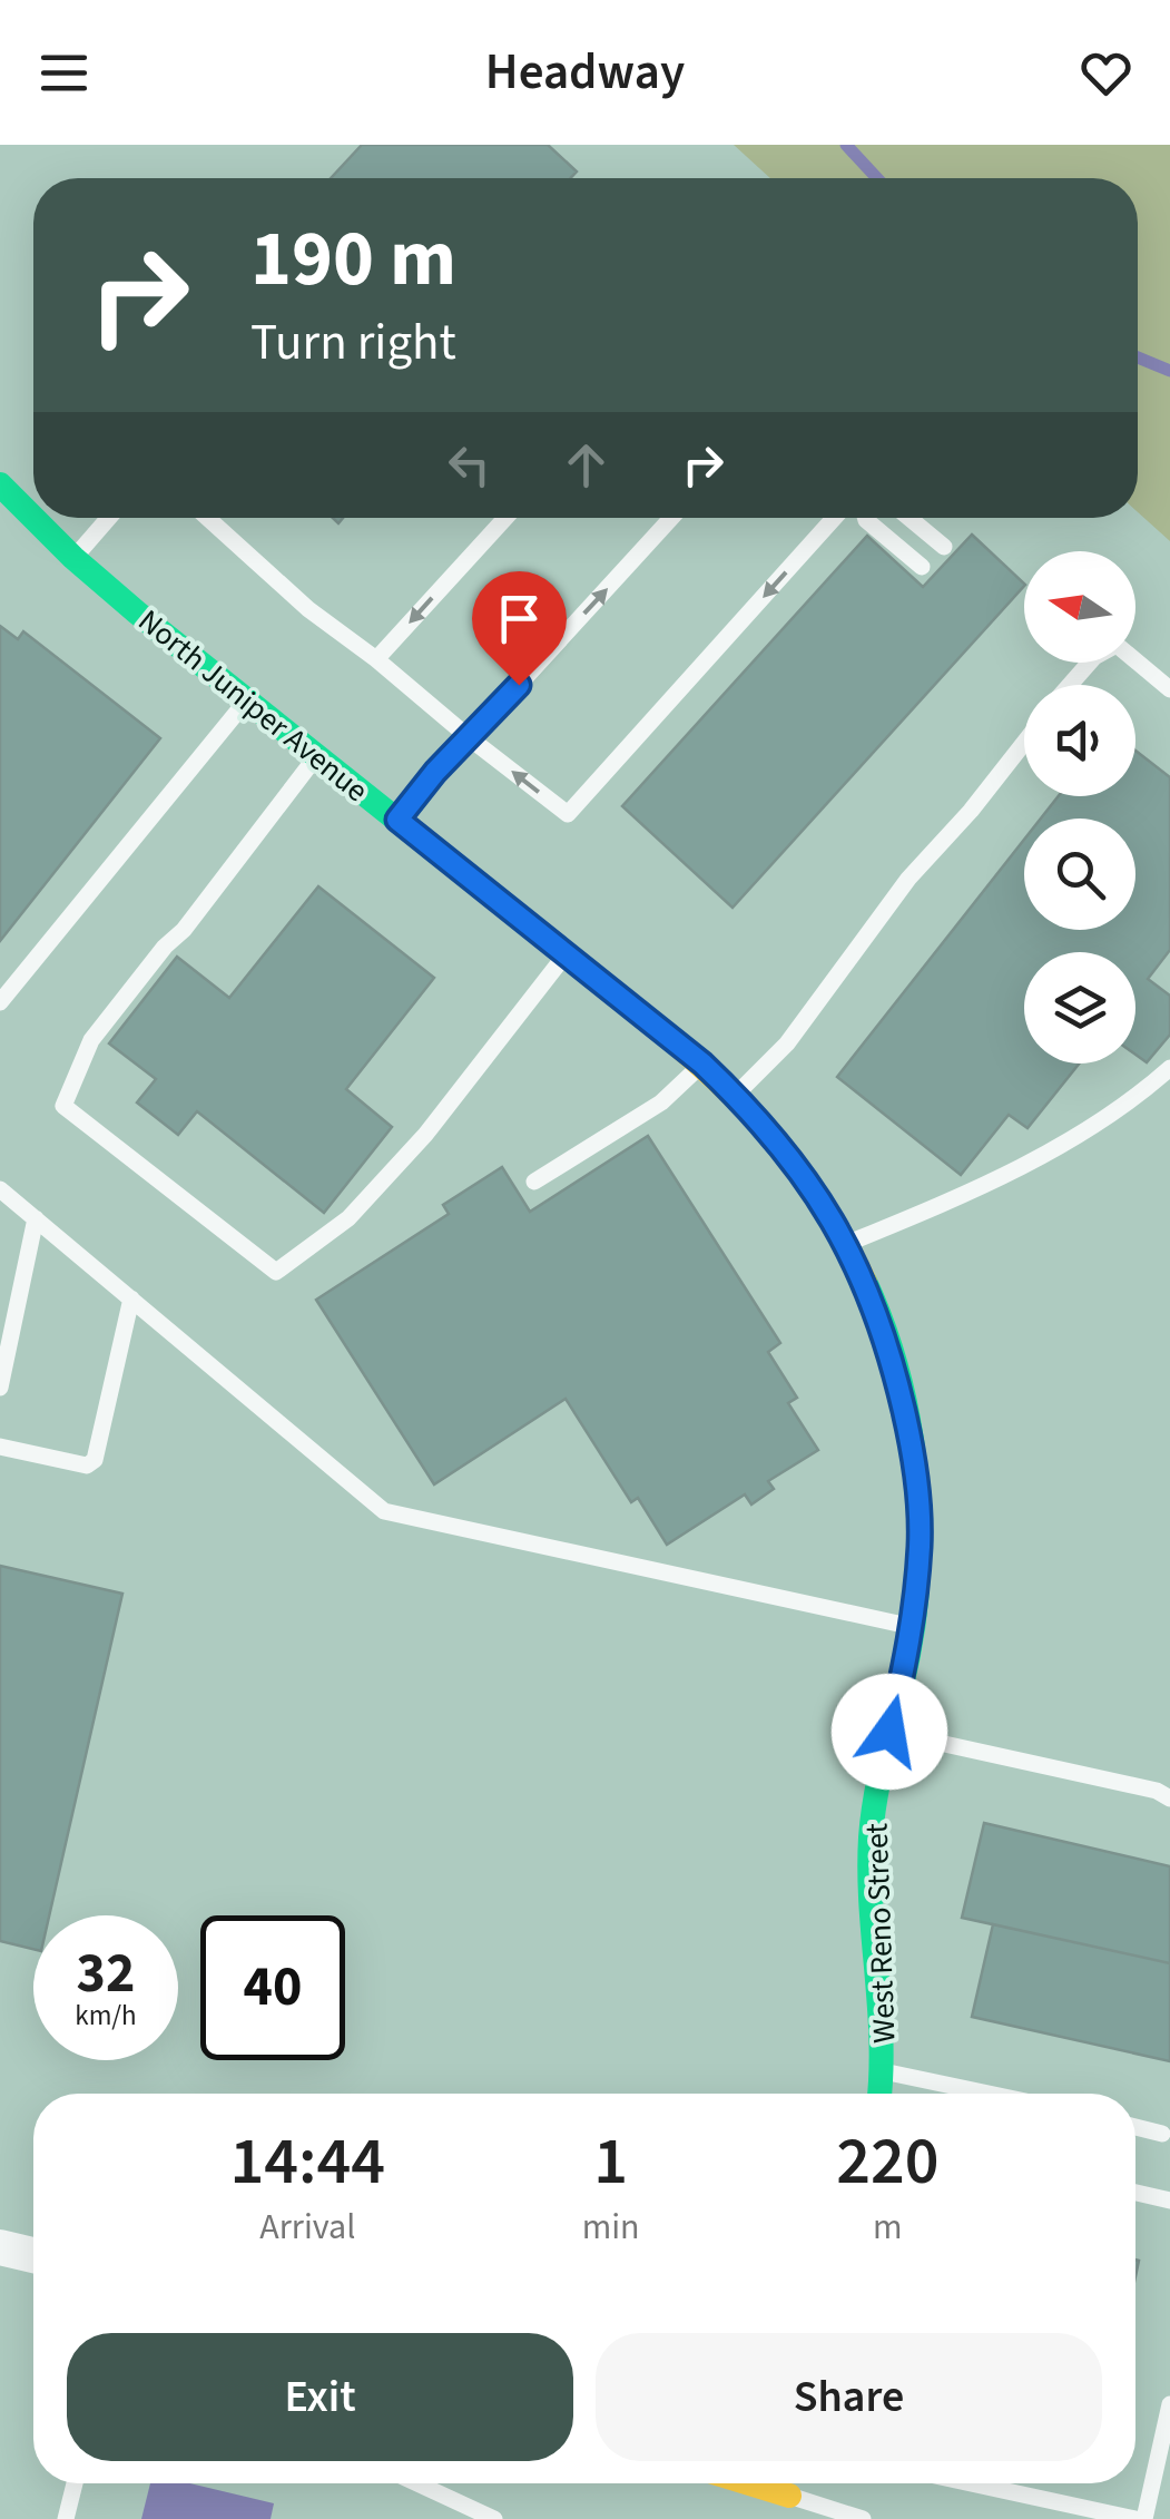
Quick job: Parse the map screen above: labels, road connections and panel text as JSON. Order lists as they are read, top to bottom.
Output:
{
  "streets": {
    "street": ["North Juniper Avenue", "West Reno Street"]
  },
  "crossings": [
    ["North Juniper Avenue", "West Reno Street"]
  ],
  "north": "left",
  "page": {
    "header": "Headway",
    "turn": ["190 m", "Turn right"],
    "speed": "32 km/h",
    "limit": "40",
    "eta": [
      "14:44",
      "Arrival",
      "1",
      "min",
      "220",
      "m"
    ],
    "buttons": ["Exit", "Share"]
  }
}
